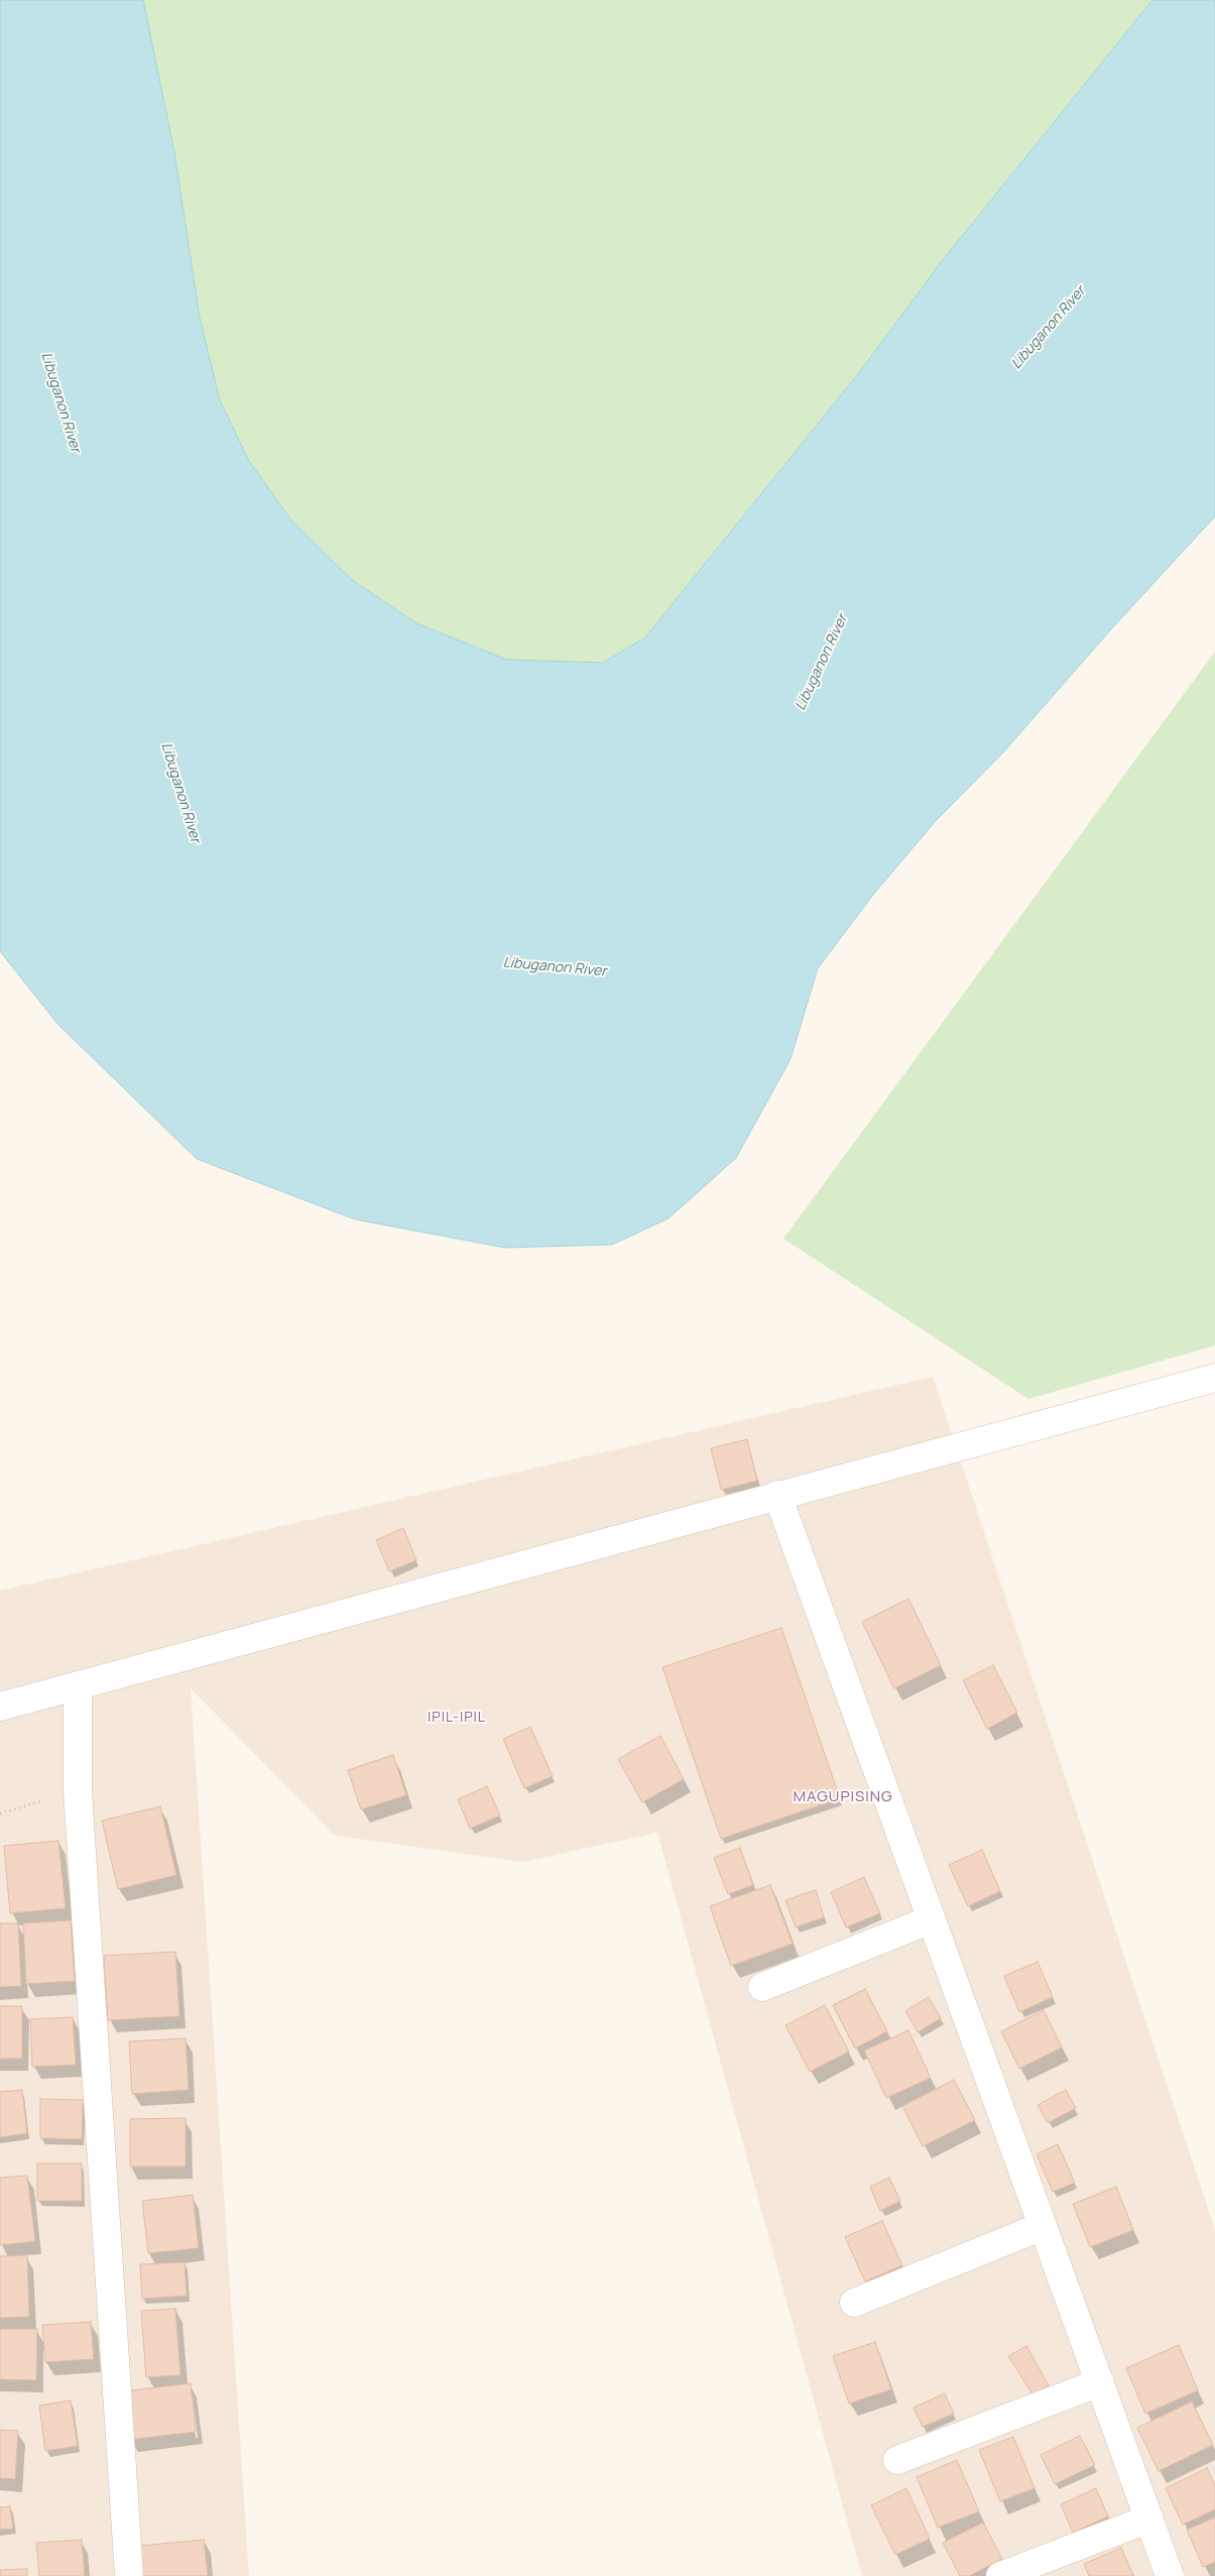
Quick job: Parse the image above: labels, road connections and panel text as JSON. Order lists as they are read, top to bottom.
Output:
{
  "districts": ["IPIL-IPIL", "MAGUPISING"],
  "water": ["Libuganon River"]
}
